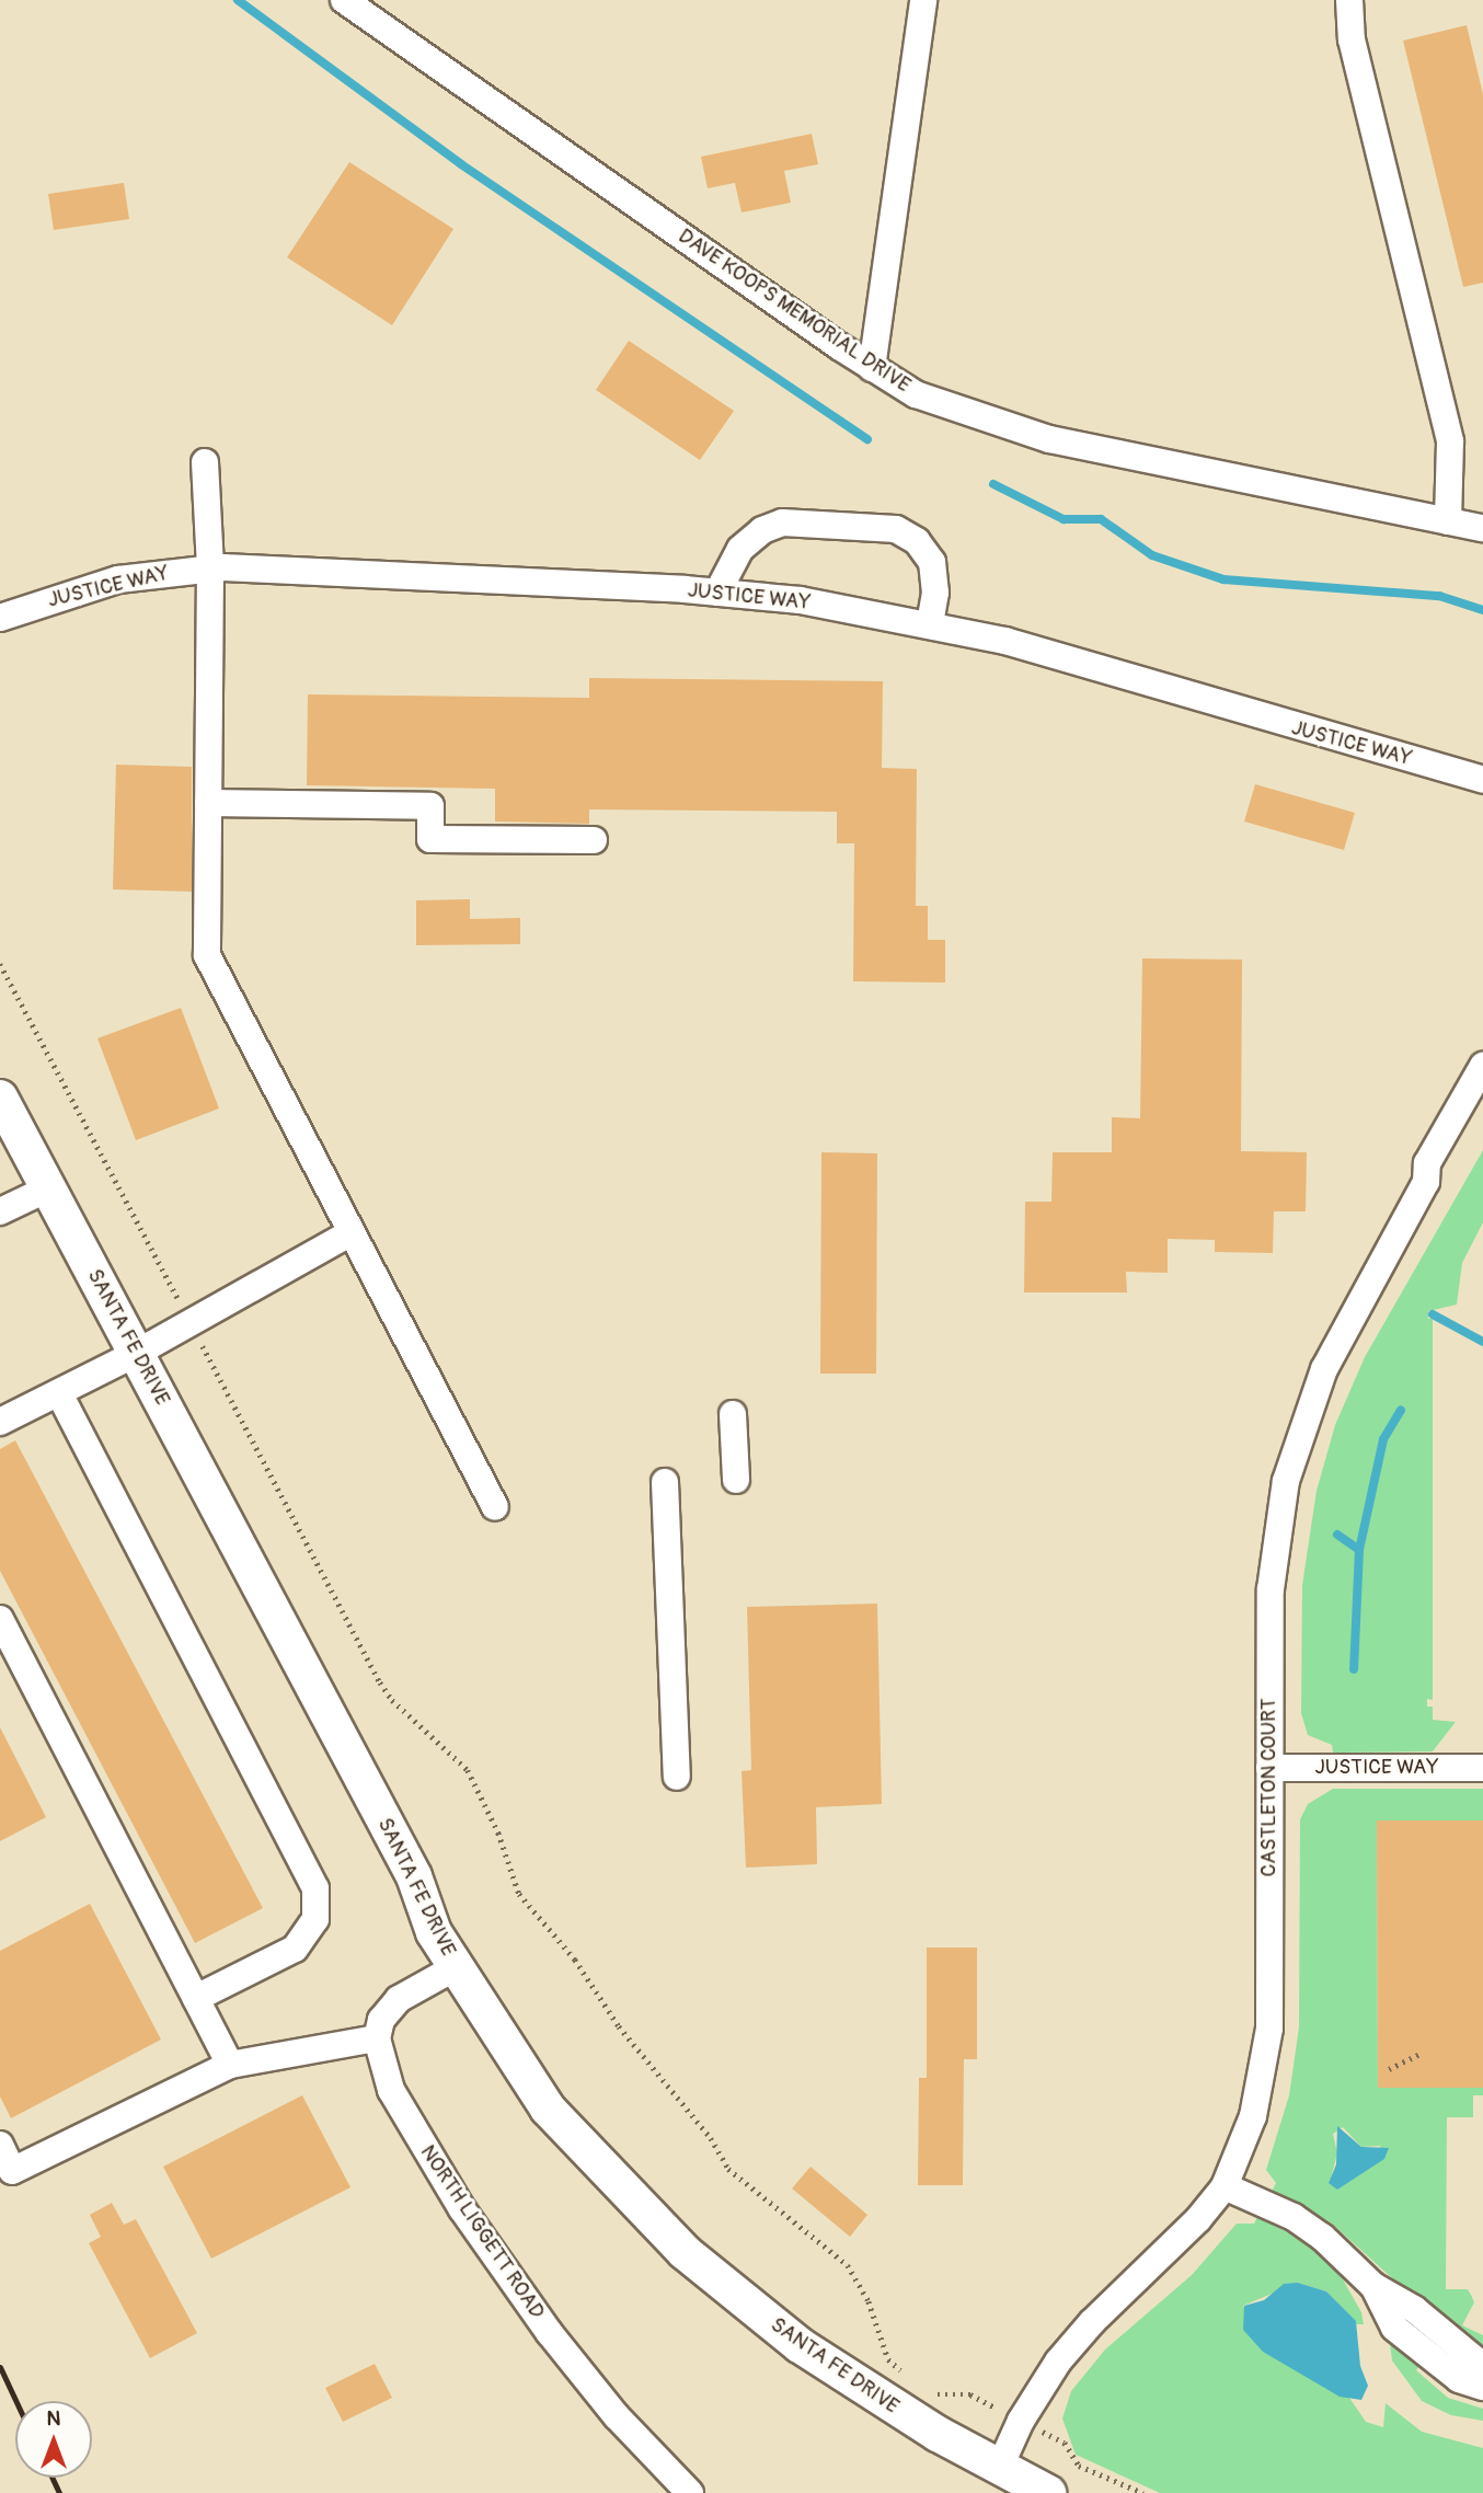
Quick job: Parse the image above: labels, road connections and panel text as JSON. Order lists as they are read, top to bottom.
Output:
{
  "streets": {
    "main road": ["SANTA FE DRIVE"],
    "street": [
      "DAVE KOOPS MEMORIAL DRIVE",
      "JUSTICE WAY",
      "CASTLETON COURT",
      "NORTH LIGGETT ROAD"
    ]
  },
  "crossings": [
    ["JUSTICE WAY", "CASTLETON COURT"],
    ["SANTA FE DRIVE", "CASTLETON COURT"]
  ],
  "north": "top"
}
